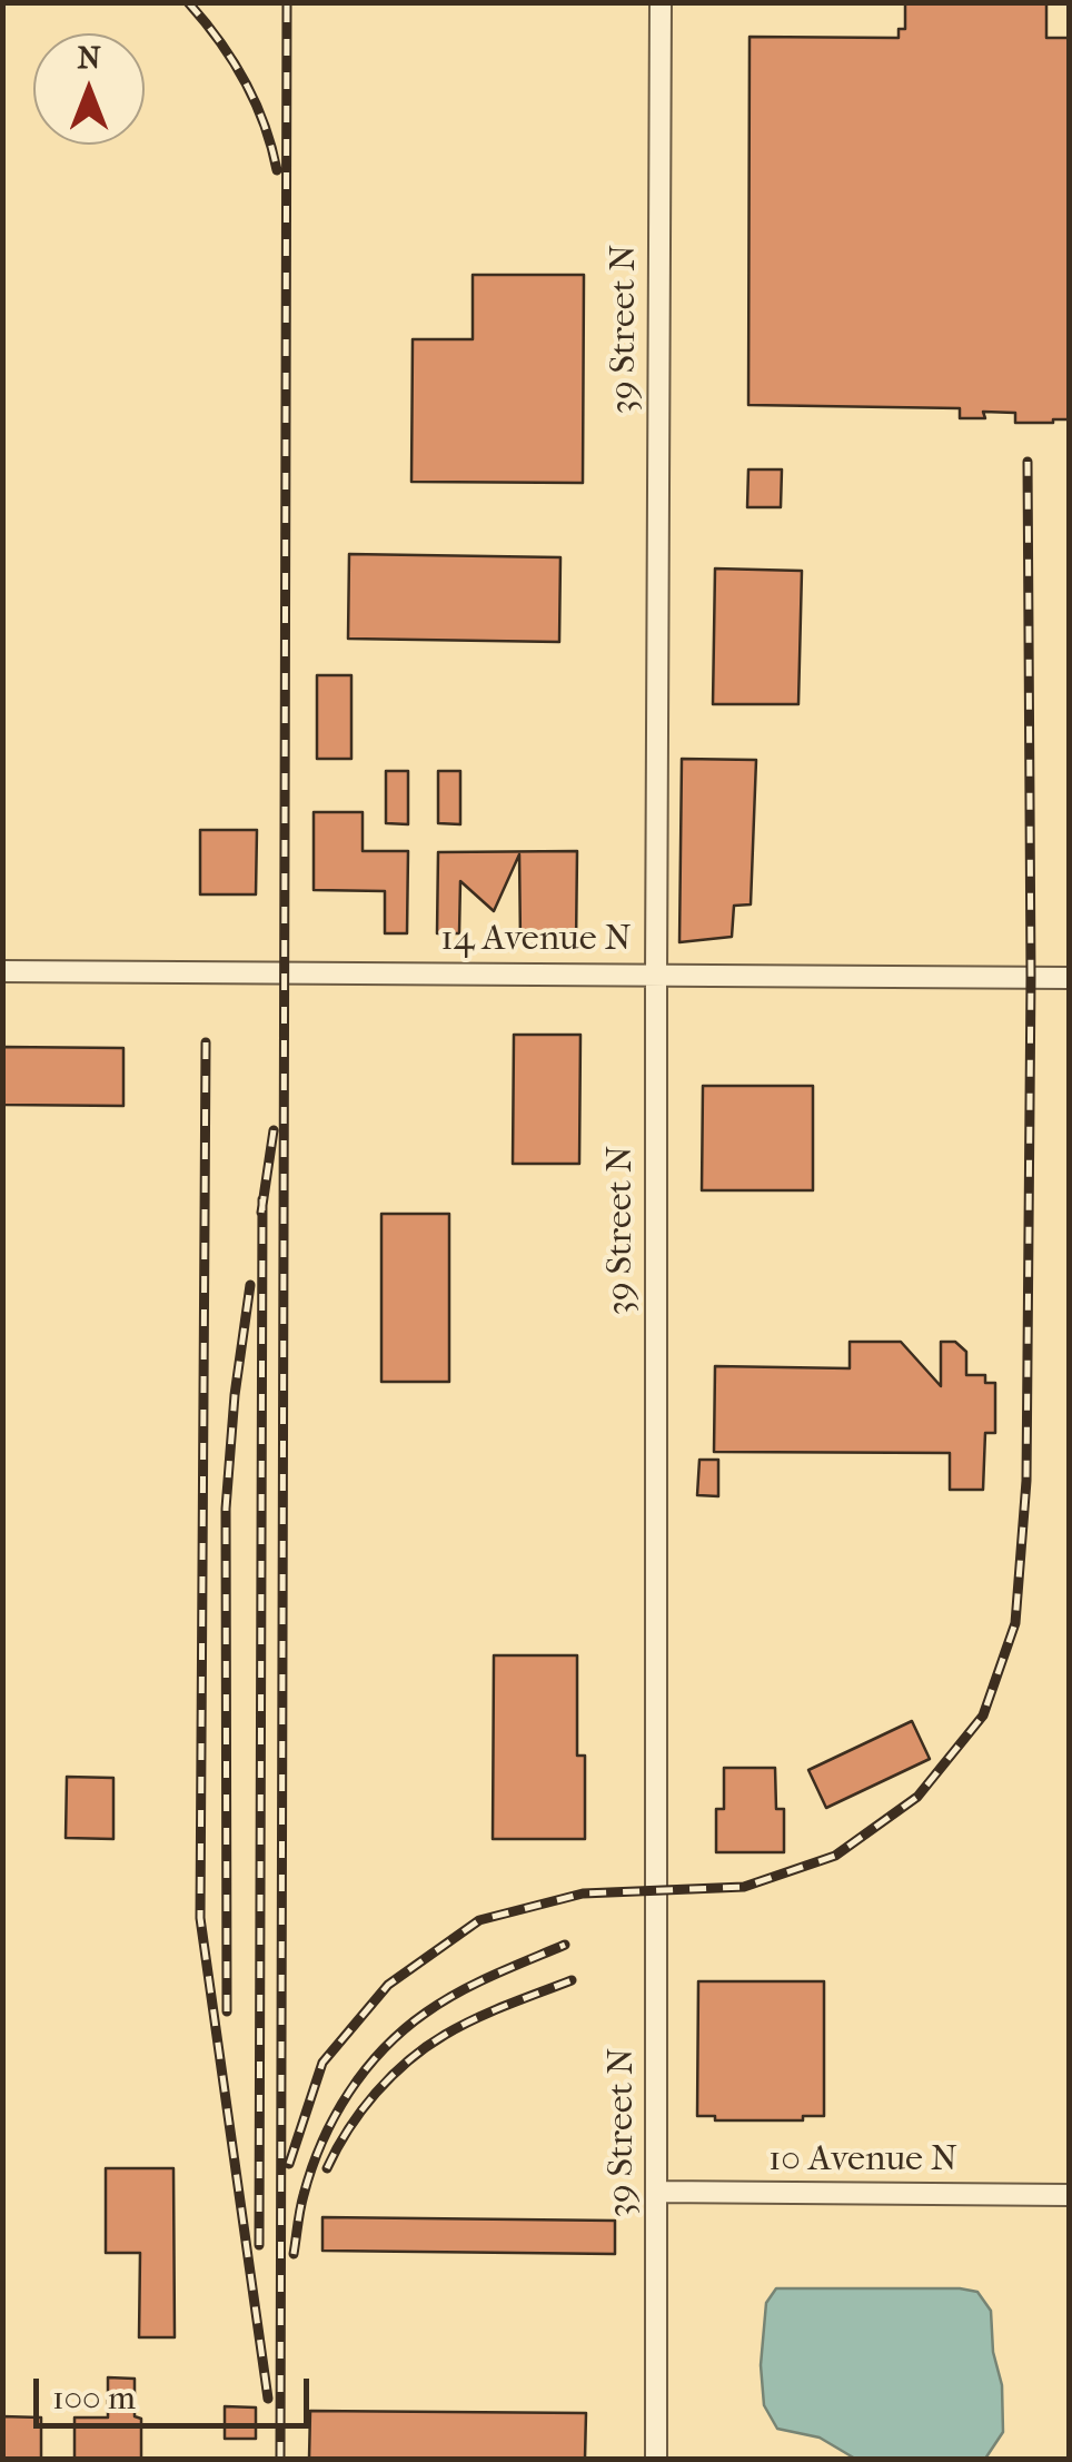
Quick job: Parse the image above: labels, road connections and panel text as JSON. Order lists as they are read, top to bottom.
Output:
{
  "streets": {
    "street": ["39 Street N", "14 Avenue N", "10 Avenue N"]
  },
  "crossings": [
    ["39 Street N", "14 Avenue N"],
    ["39 Street N", "10 Avenue N"]
  ],
  "scale_bar": "100 m",
  "north": "top"
}
